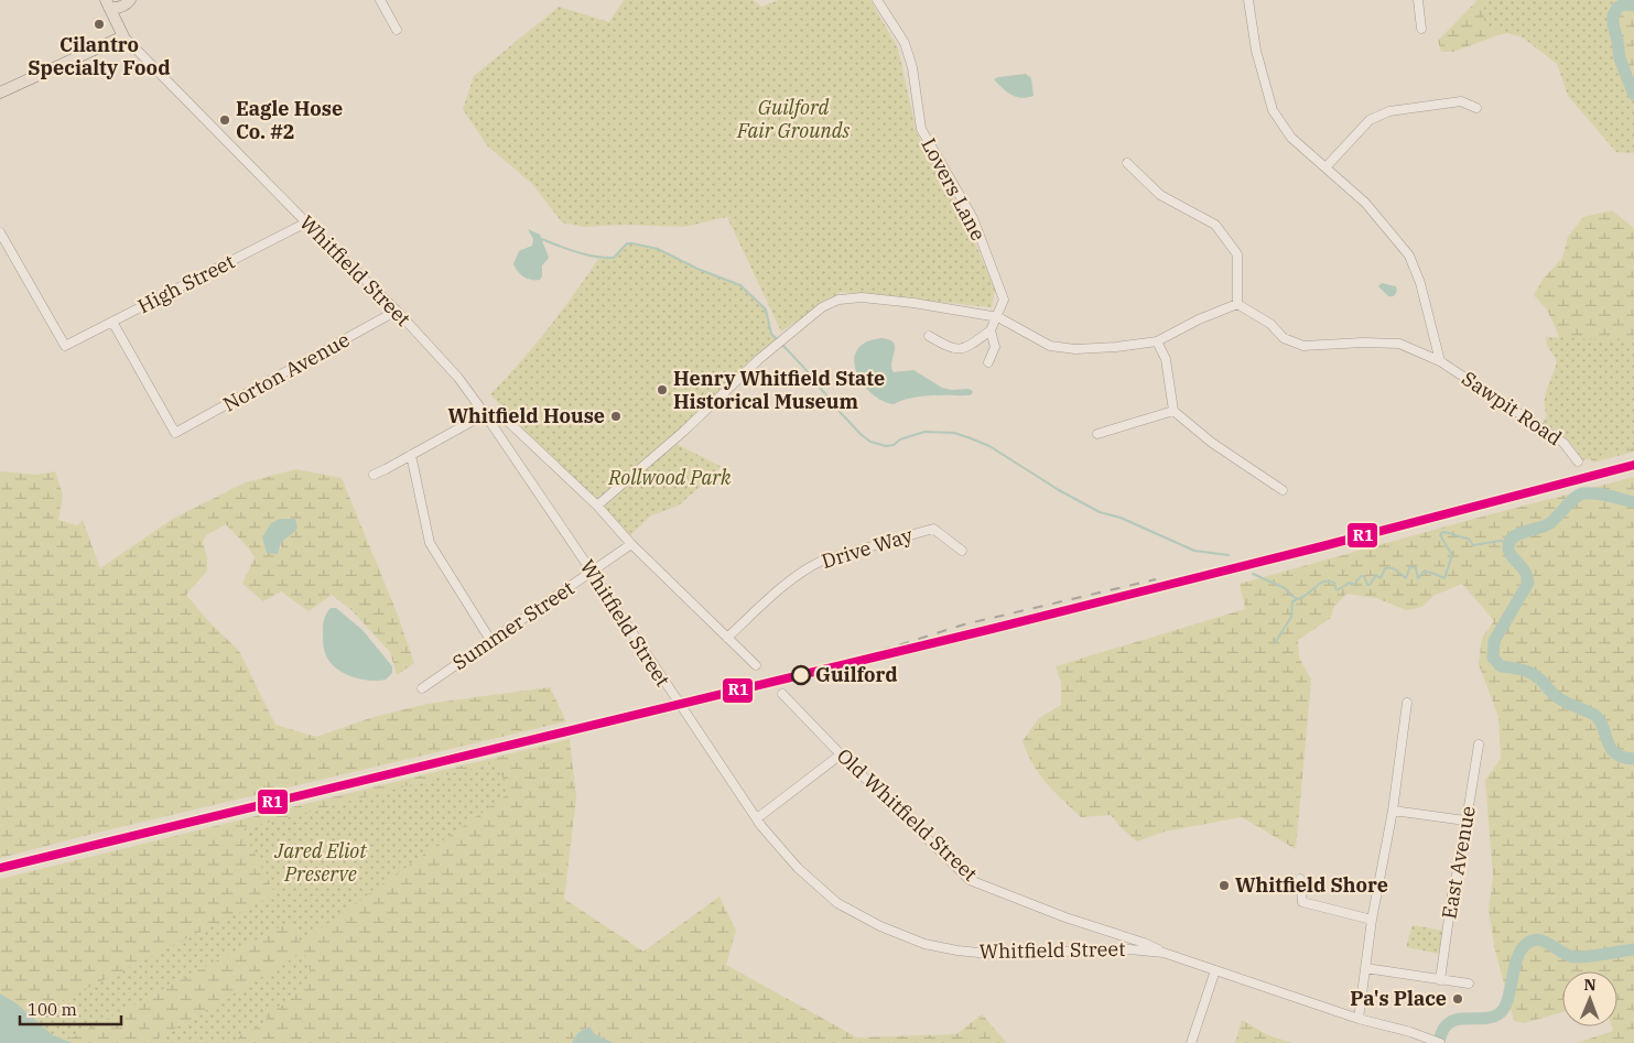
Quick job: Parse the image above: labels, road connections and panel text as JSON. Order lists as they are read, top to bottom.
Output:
{
  "streets": {
    "main road": ["Whitfield Street"],
    "street": [
      "Lovers Lane",
      "High Street",
      "Norton Avenue",
      "Sawpit Road",
      "Drive Way",
      "Summer Street",
      "Old Whitfield Street",
      "East Avenue"
    ]
  },
  "crossings": [
    ["Whitfield Street", "High Street"],
    ["Whitfield Street", "Norton Avenue"],
    ["Whitfield Street", "Summer Street"],
    ["Whitfield Street", "Old Whitfield Street"],
    ["High Street", "Norton Avenue"]
  ],
  "parks": ["Guilford Fair Grounds", "Rollwood Park", "Jared Eliot Preserve"],
  "places": [
    "Cilantro Specialty Food",
    "Eagle Hose Co. #2",
    "Henry Whitfield State Historical Museum",
    "Whitfield House",
    "Guilford",
    "Whitfield Shore",
    "Pa's Place"
  ],
  "lines": ["transit line R1"],
  "scale_bar": "100 m",
  "north": "top"
}
